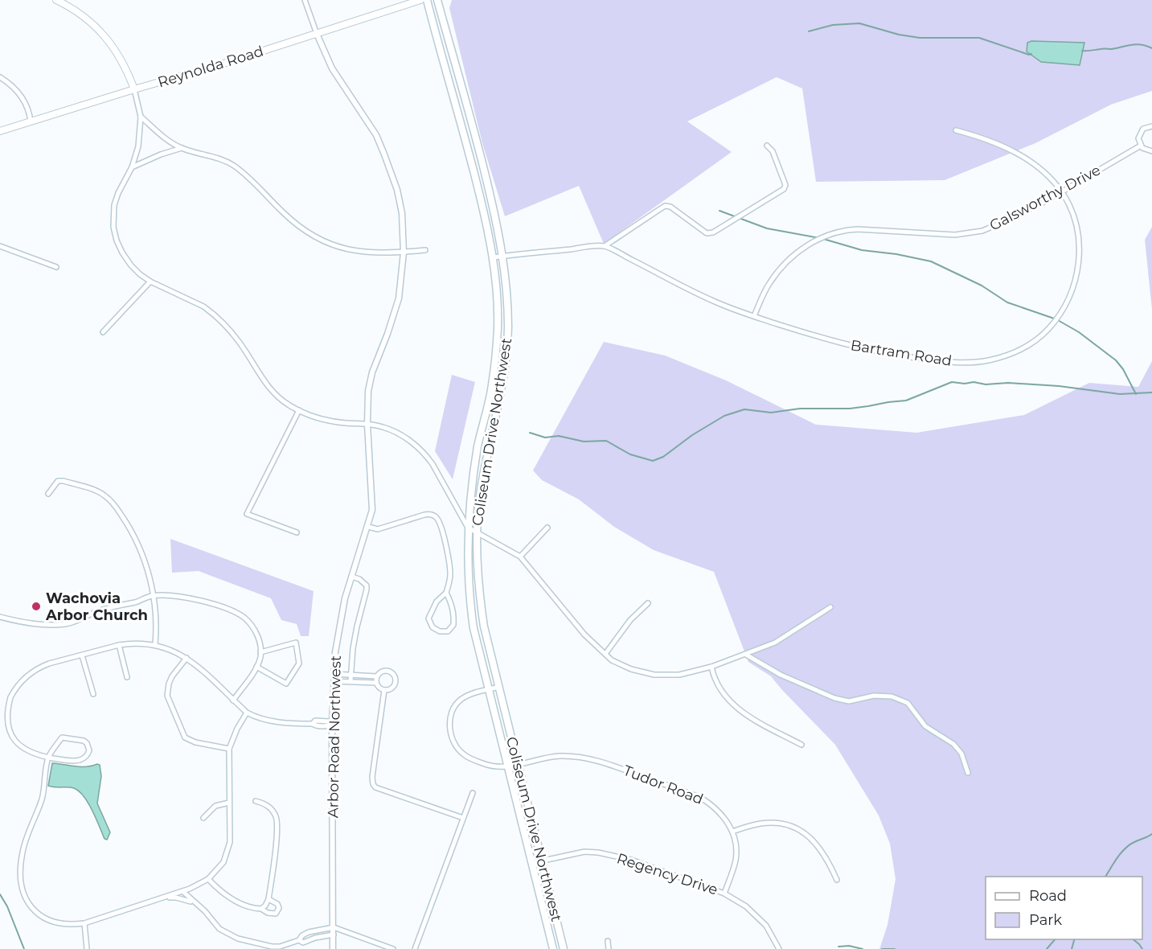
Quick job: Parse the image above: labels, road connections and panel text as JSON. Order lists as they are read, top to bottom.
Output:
{
  "streets": {
    "main road": ["Reynolda Road", "Coliseum Drive Northwest"],
    "street": [
      "Galsworthy Drive",
      "Bartram Road",
      "Arbor Road Northwest",
      "Tudor Road",
      "Regency Drive"
    ]
  },
  "crossings": [
    ["Reynolda Road", "Arbor Road Northwest"],
    ["Galsworthy Drive", "Bartram Road"],
    ["Coliseum Drive Northwest", "Tudor Road"],
    ["Coliseum Drive Northwest", "Regency Drive"],
    ["Tudor Road", "Regency Drive"]
  ],
  "places": ["Wachovia Arbor Church"],
  "legend": ["Road", "Park"]
}
